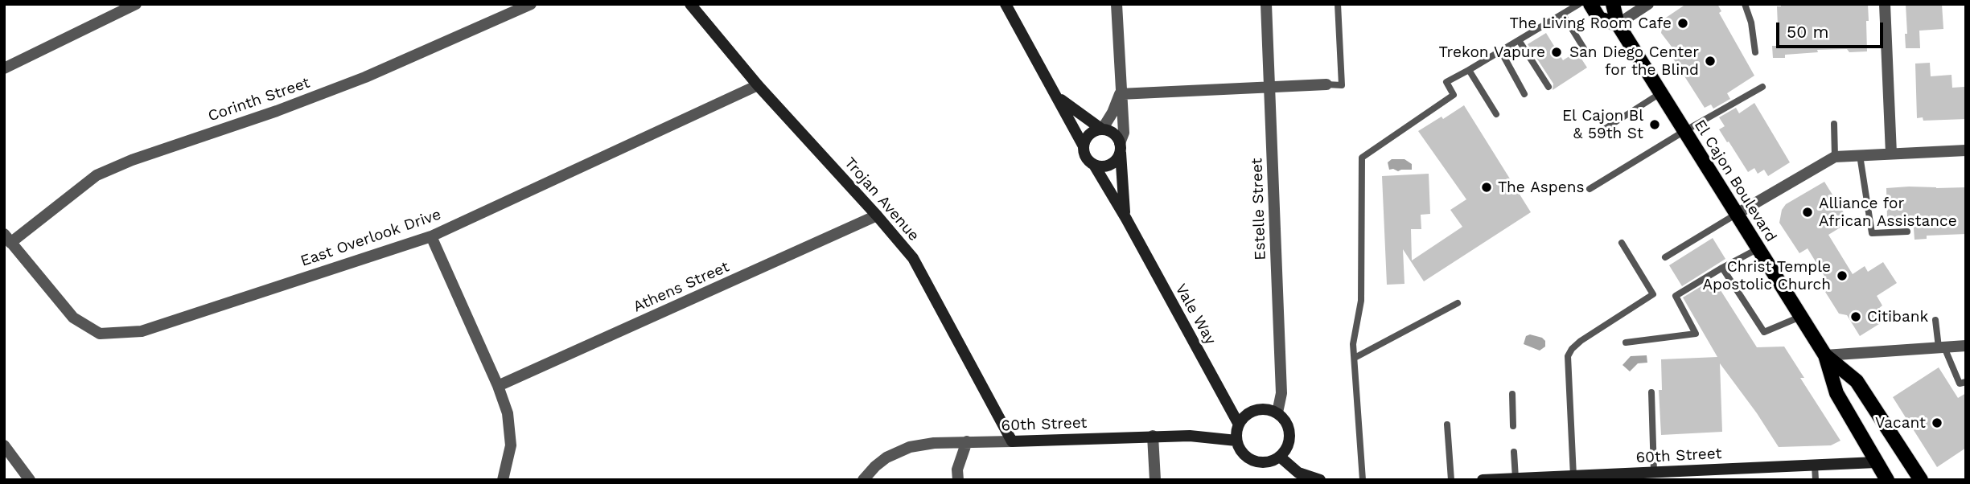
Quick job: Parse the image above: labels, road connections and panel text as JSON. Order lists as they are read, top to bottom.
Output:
{
  "streets": {
    "main road": ["El Cajon Boulevard"],
    "street": [
      "Corinth Street",
      "Trojan Avenue",
      "Estelle Street",
      "East Overlook Drive",
      "Athens Street",
      "Vale Way",
      "60th Street"
    ]
  },
  "crossings": [
    ["Corinth Street", "East Overlook Drive"],
    ["El Cajon Boulevard", "60th Street"],
    ["Trojan Avenue", "East Overlook Drive"],
    ["Trojan Avenue", "Athens Street"],
    ["Trojan Avenue", "60th Street"],
    ["Estelle Street", "Vale Way"],
    ["Estelle Street", "60th Street"],
    ["Vale Way", "60th Street"]
  ],
  "places": [
    "The Living Room Cafe",
    "Trekon Vapure",
    "San Diego Center for the Blind",
    "El Cajon Bl & 59th St",
    "The Aspens",
    "Alliance for African Assistance",
    "Christ Temple Apostolic Church",
    "Citibank",
    "Vacant"
  ],
  "scale_bar": "50 m"
}
